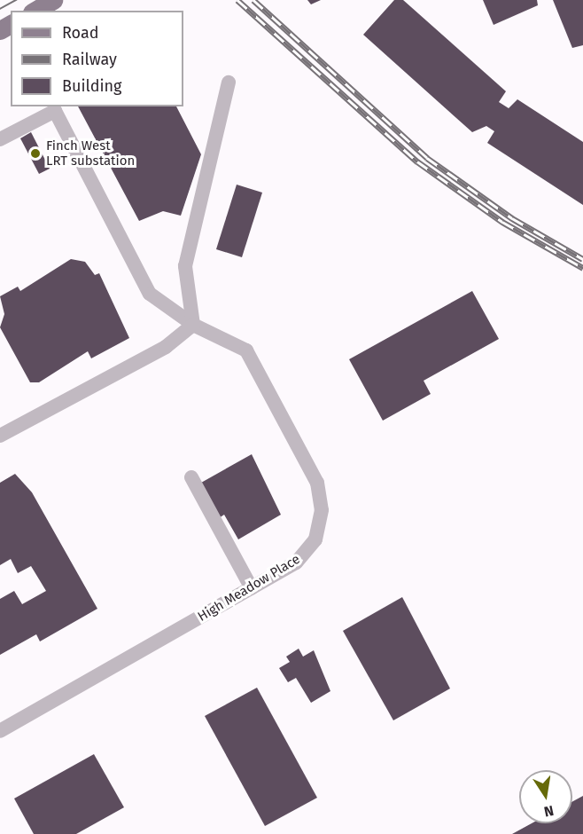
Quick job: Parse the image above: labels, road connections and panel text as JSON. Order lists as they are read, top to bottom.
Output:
{
  "streets": {
    "street": ["High Meadow Place"]
  },
  "places": ["Finch West LRT substation"],
  "legend": ["Road", "Railway", "Building"],
  "north": "bottom"
}
